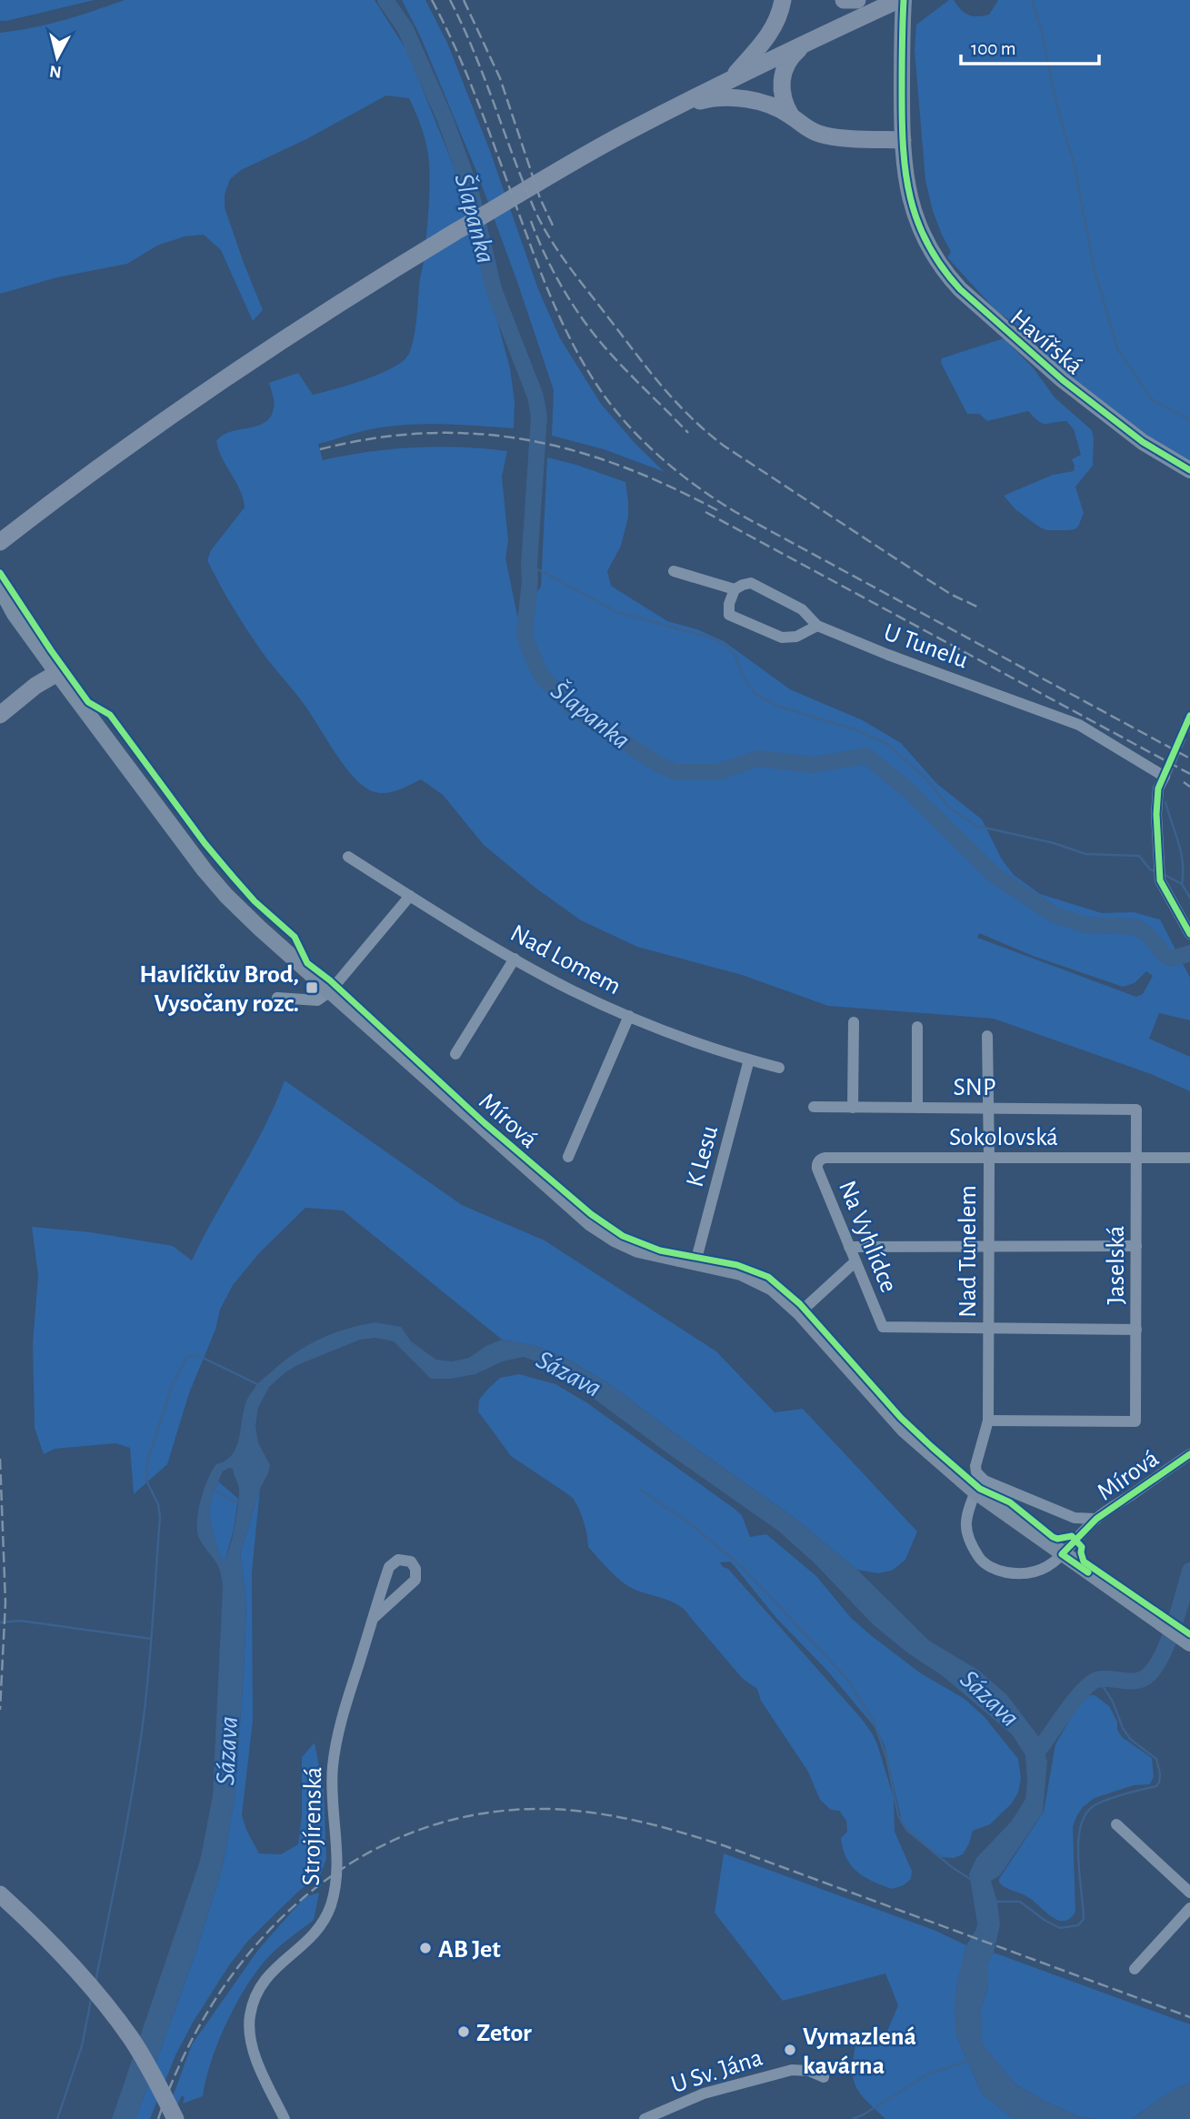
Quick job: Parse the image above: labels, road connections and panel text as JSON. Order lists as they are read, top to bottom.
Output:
{
  "streets": {
    "street": [
      "Havířská",
      "U Tunelu",
      "Nad Lomem",
      "SNP",
      "Mírová",
      "Sokolovská",
      "K Lesu",
      "Na Vyhlídce",
      "Nad Tunelem",
      "Jaselská",
      "Strojírenská",
      "U Sv. Jána"
    ]
  },
  "crossings": [
    ["Nad Lomem", "K Lesu"],
    ["SNP", "Nad Tunelem"],
    ["SNP", "Jaselská"],
    ["Mírová", "K Lesu"],
    ["Mírová", "Nad Tunelem"],
    ["Sokolovská", "Na Vyhlídce"],
    ["Sokolovská", "Nad Tunelem"],
    ["Sokolovská", "Jaselská"],
    ["Na Vyhlídce", "Nad Tunelem"],
    ["Nad Tunelem", "Jaselská"]
  ],
  "water": ["Šlapanka", "Sázava"],
  "places": {
    "transit": ["Havlíčkův Brod, Vysočany rozc."],
    "other": ["AB Jet", "Zetor", "Vymazlená kavárna"]
  },
  "scale_bar": "100 m",
  "north": "bottom"
}
